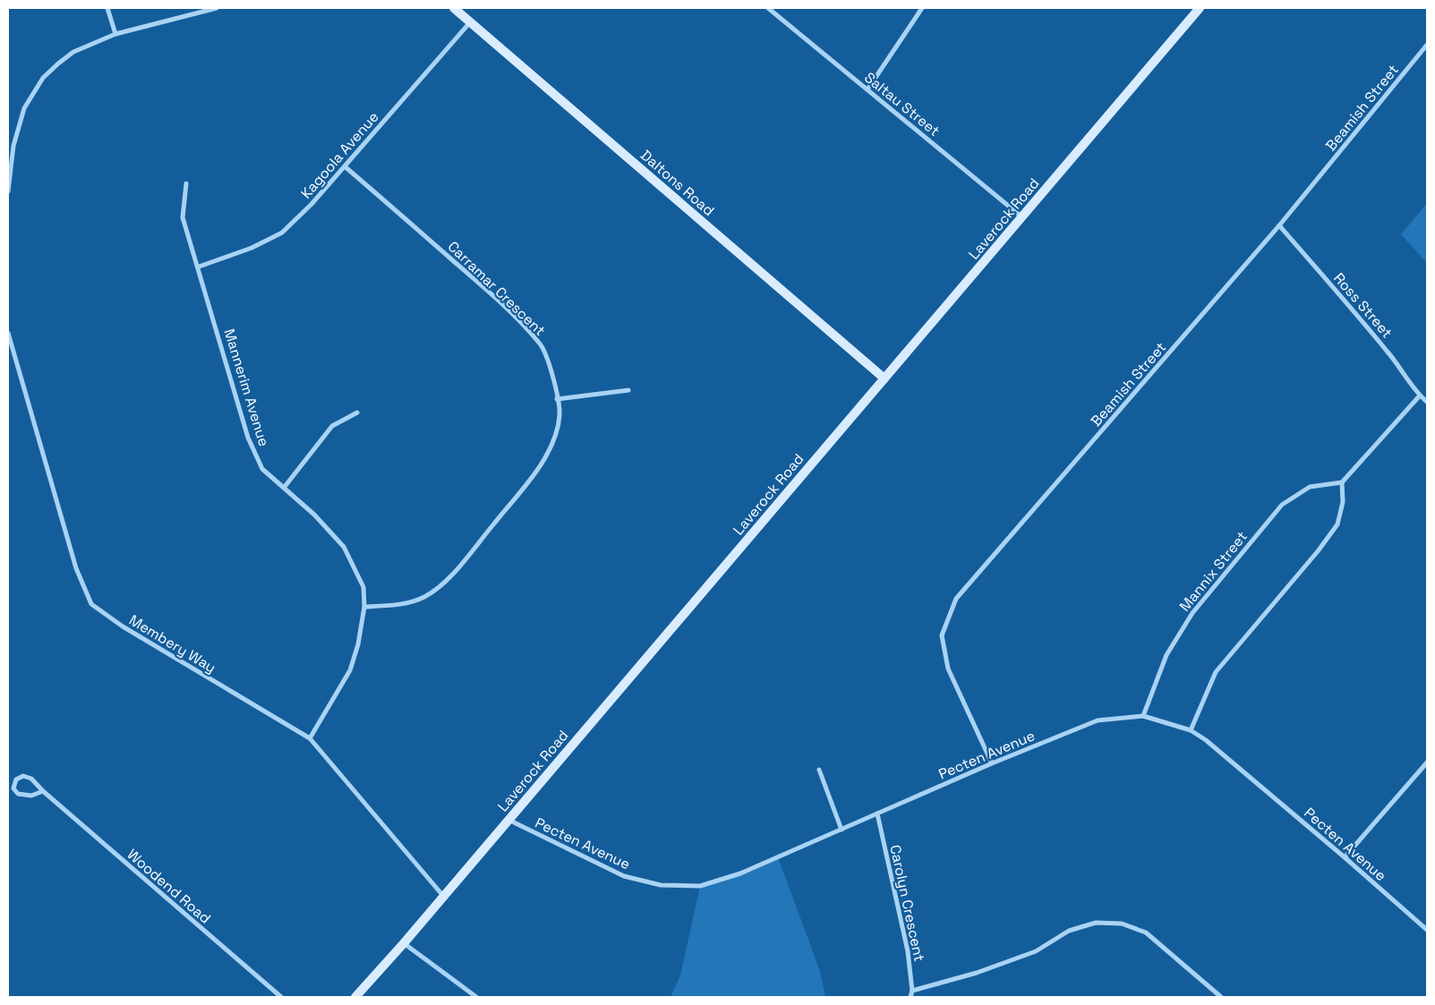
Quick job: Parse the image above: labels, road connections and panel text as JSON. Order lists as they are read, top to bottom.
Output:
{
  "streets": {
    "street": [
      "Saltau Street",
      "Beamish Street",
      "Kagoola Avenue",
      "Daltons Road",
      "Laverock Road",
      "Carramar Crescent",
      "Ross Street",
      "Mannerim Avenue",
      "Mannix Street",
      "Membery Way",
      "Pecten Avenue",
      "Woodend Road",
      "Carolyn Crescent"
    ]
  },
  "crossings": [
    ["Saltau Street", "Laverock Road"],
    ["Beamish Street", "Ross Street"],
    ["Beamish Street", "Pecten Avenue"],
    ["Kagoola Avenue", "Daltons Road"],
    ["Kagoola Avenue", "Carramar Crescent"],
    ["Kagoola Avenue", "Mannerim Avenue"],
    ["Daltons Road", "Laverock Road"],
    ["Laverock Road", "Membery Way"],
    ["Laverock Road", "Pecten Avenue"],
    ["Carramar Crescent", "Mannerim Avenue"],
    ["Mannerim Avenue", "Membery Way"],
    ["Mannix Street", "Pecten Avenue"],
    ["Pecten Avenue", "Carolyn Crescent"]
  ]
}
